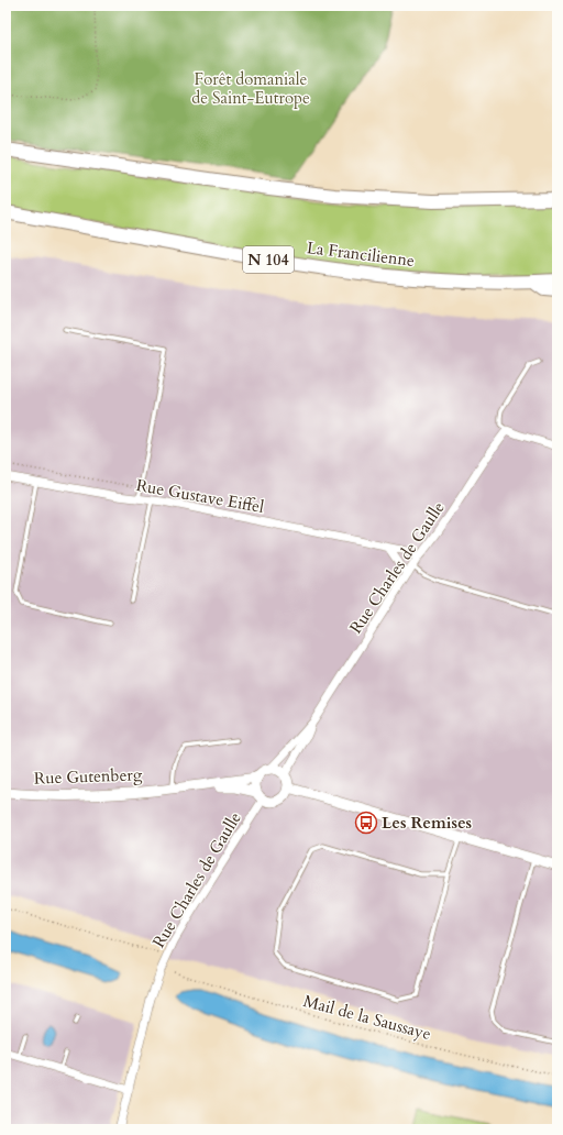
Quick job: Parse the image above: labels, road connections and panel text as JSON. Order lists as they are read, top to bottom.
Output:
{
  "streets": {
    "highway": ["La Francilienne", "N 104"],
    "street": ["Rue Gustave Eiffel", "Rue Charles de Gaulle", "Rue Gutenberg"],
    "path": ["Mail de la Saussaye"]
  },
  "crossings": [
    ["Rue Gustave Eiffel", "Rue Charles de Gaulle"],
    ["Rue Charles de Gaulle", "Rue Gutenberg"]
  ],
  "parks": ["Forêt domaniale de Saint-Eutrope"],
  "places": {
    "bus stop": ["Les Remises"]
  }
}
